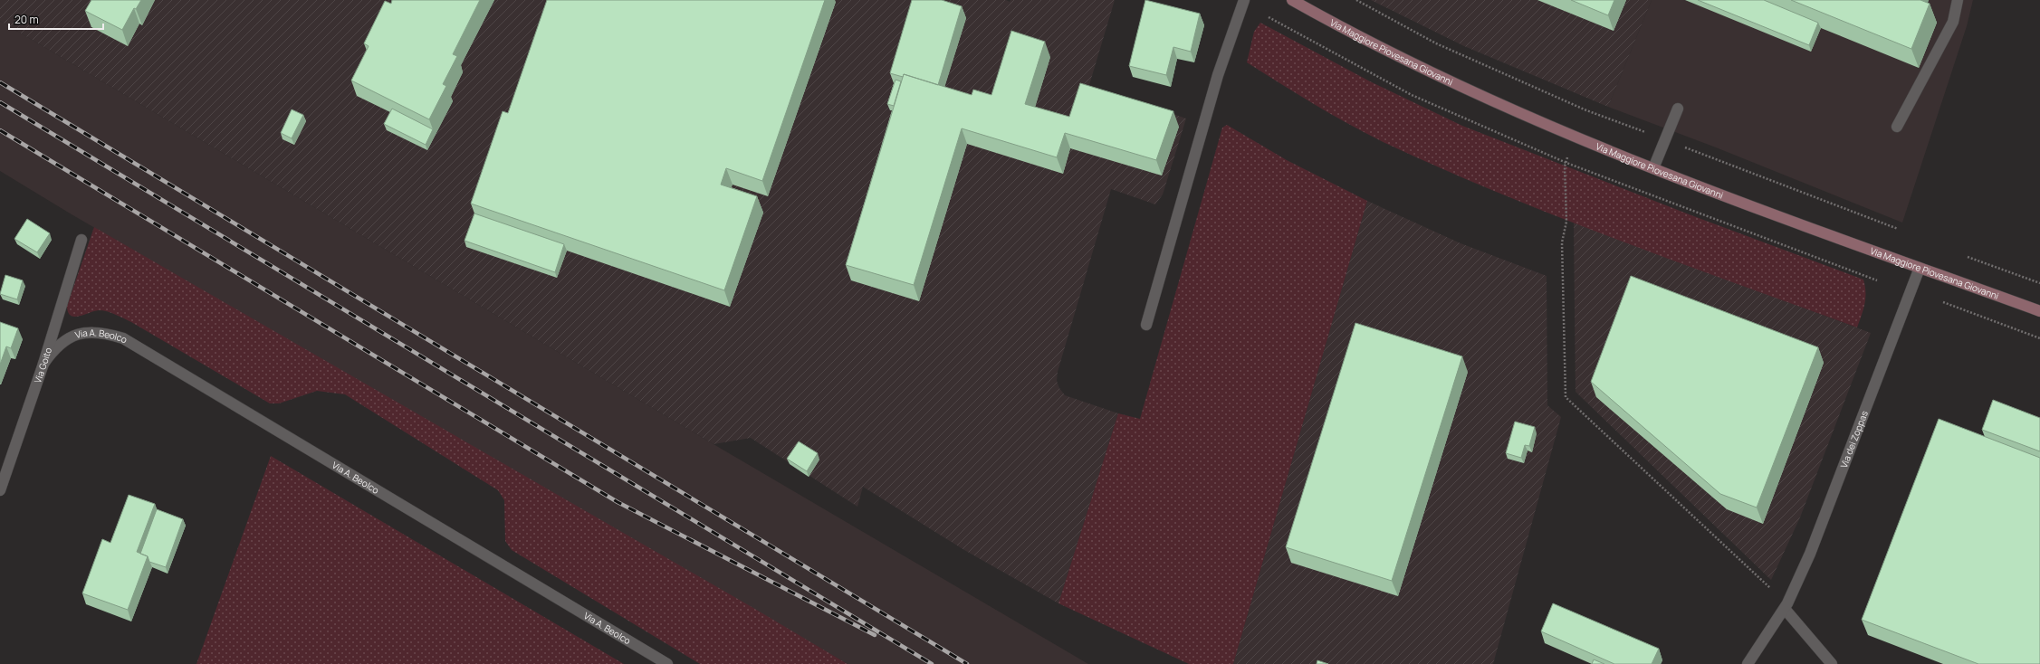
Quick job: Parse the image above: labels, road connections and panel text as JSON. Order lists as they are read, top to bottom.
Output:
{
  "streets": {
    "street": [
      "Via Maggiore Piovesana Giovanni",
      "Via A. Beolco",
      "Via Goito",
      "Via dei Zoppas"
    ]
  },
  "crossings": [
    ["Via Maggiore Piovesana Giovanni", "Via dei Zoppas"],
    ["Via A. Beolco", "Via Goito"]
  ],
  "scale_bar": "20 m"
}
